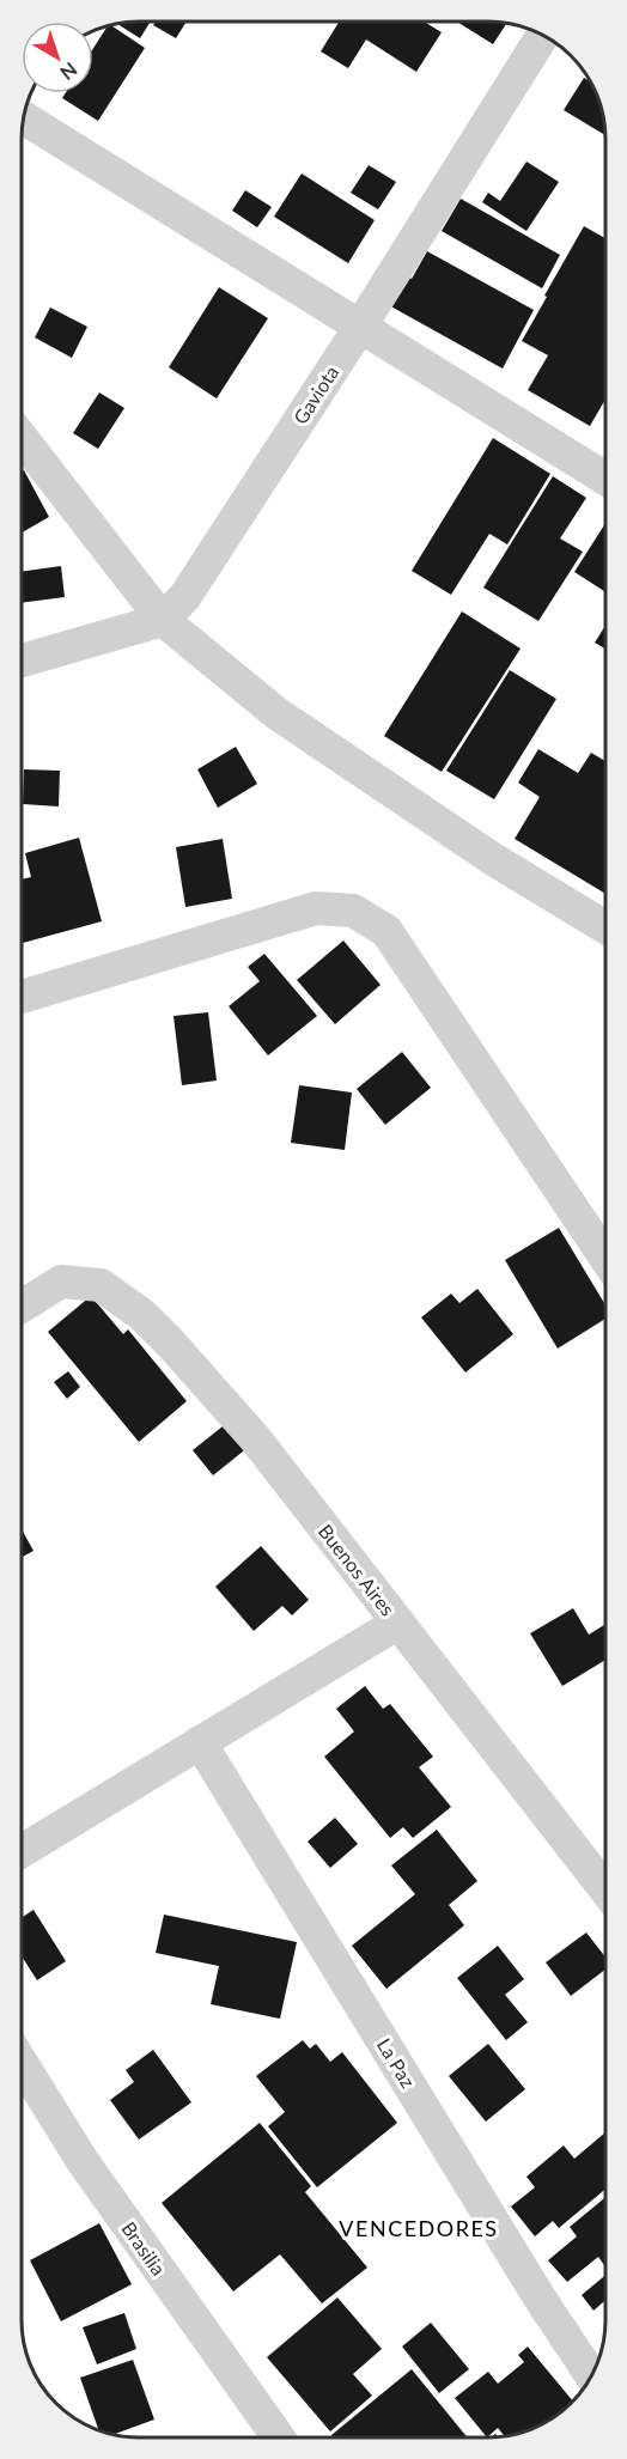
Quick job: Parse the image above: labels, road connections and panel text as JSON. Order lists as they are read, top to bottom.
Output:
{
  "streets": {
    "street": [
      "Gaviota",
      "Buenos Aires",
      "La Paz",
      "Brasilia"
    ]
  },
  "districts": ["VENCEDORES"],
  "north": "bottom right"
}
